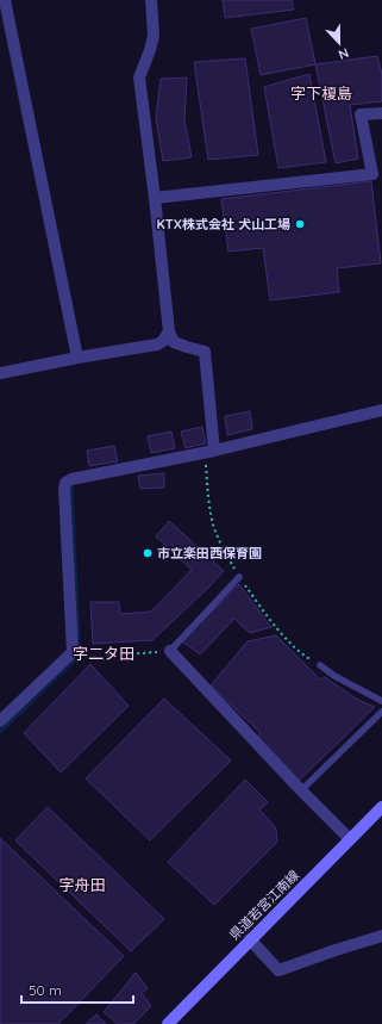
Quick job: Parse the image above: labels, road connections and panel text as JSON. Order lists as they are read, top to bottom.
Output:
{
  "streets": {
    "main road": ["県道若宮江南線"]
  },
  "districts": ["字下榎島", "字二タ田", "字舟田"],
  "places": ["KTX株式会社 犬山工場", "市立楽田西保育園"],
  "scale_bar": "50 m",
  "north": "bottom"
}
